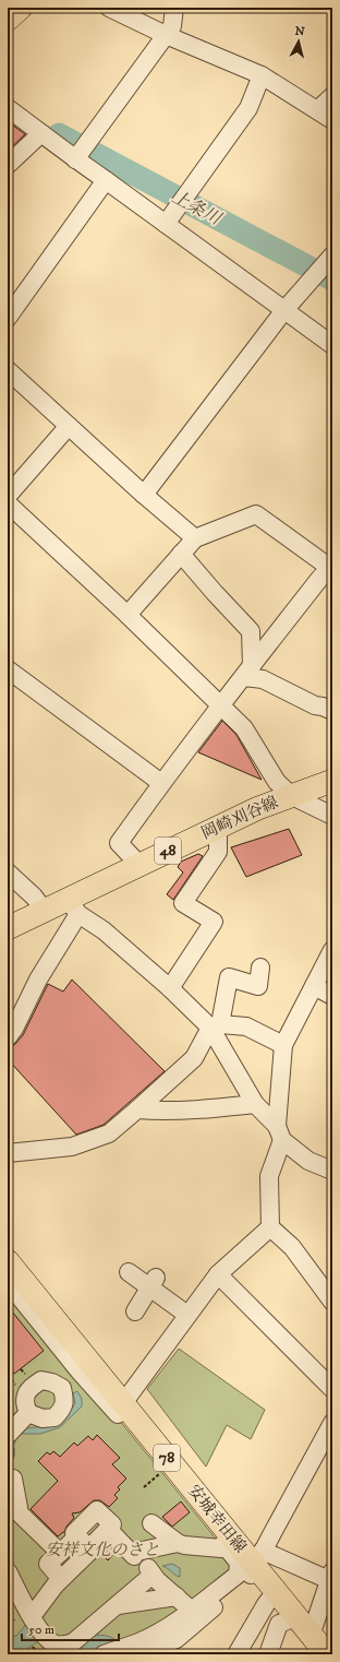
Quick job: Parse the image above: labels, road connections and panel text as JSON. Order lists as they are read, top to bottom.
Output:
{
  "streets": {
    "main road": [
      "岡崎刈谷線",
      "48",
      "78",
      "安城幸田線"
    ]
  },
  "water": ["上条川"],
  "parks": ["安祥文化のさと"],
  "scale_bar": "50 m",
  "north": "top"
}
